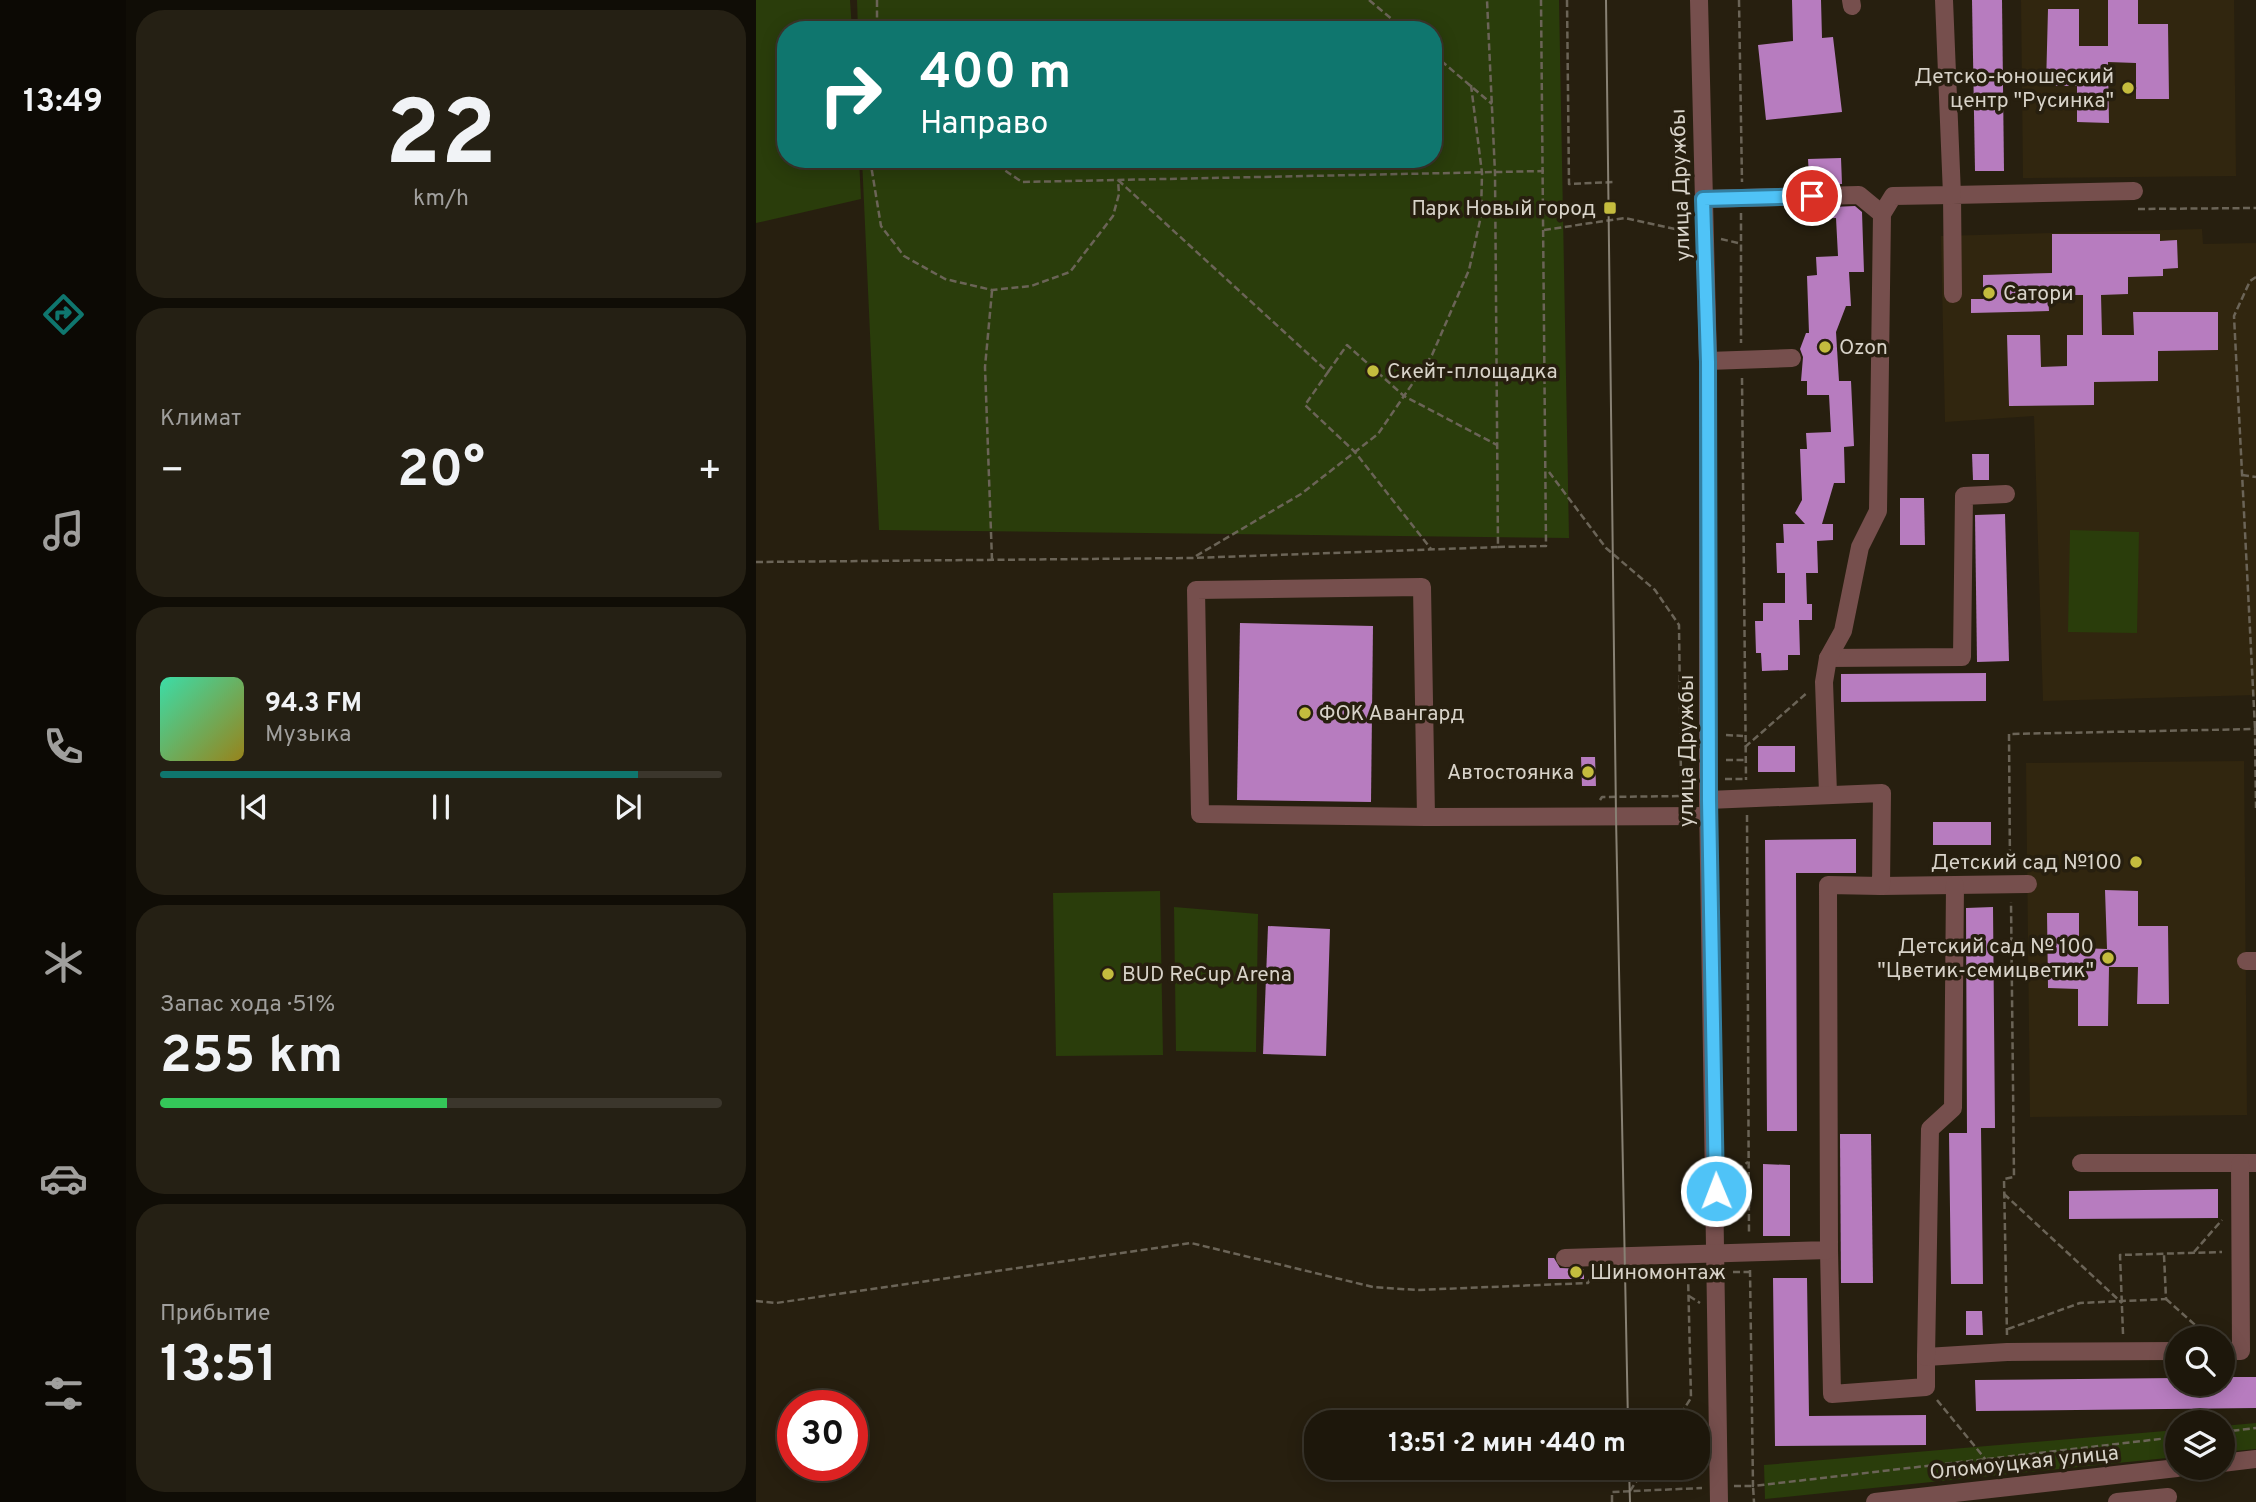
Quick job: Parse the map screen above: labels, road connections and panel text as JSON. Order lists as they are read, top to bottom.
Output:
{
  "streets": {
    "street": ["улица Дружбы", "Оломоуцкая улица"]
  },
  "places": {
    "other": [
      "Детско-юношеский центр \"Русинка\"",
      "Сатори",
      "Ozon",
      "Скейт-площадка",
      "ФОК Авангард",
      "Автостоянка",
      "Детский сад №100",
      "Детский сад № 100 \"Цветик-семицветик\"",
      "BUD ReCup Arena",
      "Шиномонтаж"
    ],
    "transit": ["Парк Новый город"]
  },
  "page": {
    "tabs": "13:49",
    "tile": [
      ["22", "km/h"],
      "Климат",
      ["Запас хода · 51%", "255 km"],
      ["Прибытие", "13:51"]
    ],
    "turn": ["400 m", "Направо"],
    "heat": ["−", "20°", "+"],
    "song": ["94.3 FM", "Музыка"],
    "limit": "30",
    "trip": "13:51 · 2 мин · 440 m"
  }
}
